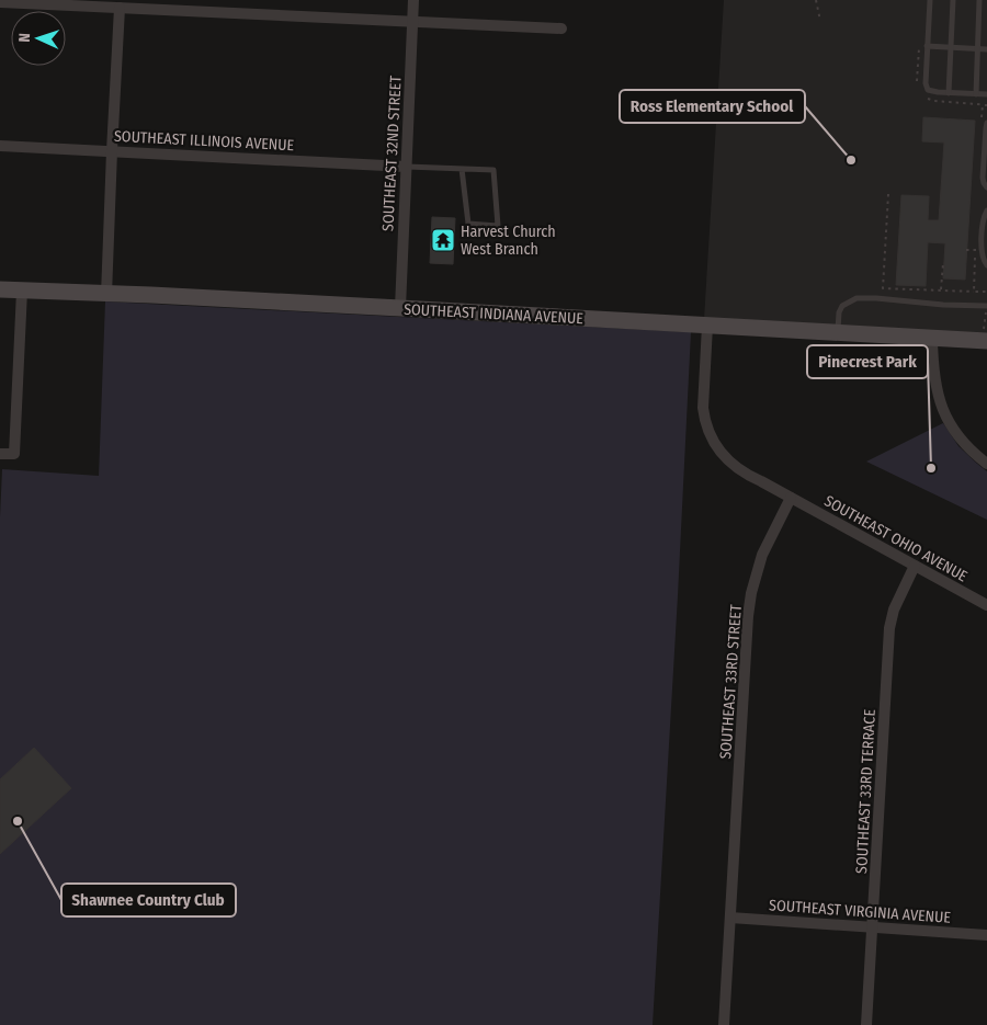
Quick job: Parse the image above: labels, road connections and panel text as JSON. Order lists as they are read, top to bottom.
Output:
{
  "streets": {
    "street": [
      "SOUTHEAST ILLINOIS AVENUE",
      "SOUTHEAST 32ND STREET",
      "SOUTHEAST INDIANA AVENUE",
      "SOUTHEAST OHIO AVENUE",
      "SOUTHEAST 33RD STREET",
      "SOUTHEAST 33RD TERRACE",
      "SOUTHEAST VIRGINIA AVENUE"
    ]
  },
  "crossings": [
    ["SOUTHEAST ILLINOIS AVENUE", "SOUTHEAST 32ND STREET"],
    ["SOUTHEAST 32ND STREET", "SOUTHEAST INDIANA AVENUE"],
    ["SOUTHEAST OHIO AVENUE", "SOUTHEAST 33RD STREET"],
    ["SOUTHEAST OHIO AVENUE", "SOUTHEAST 33RD TERRACE"],
    ["SOUTHEAST 33RD STREET", "SOUTHEAST VIRGINIA AVENUE"],
    ["SOUTHEAST 33RD TERRACE", "SOUTHEAST VIRGINIA AVENUE"]
  ],
  "places": {
    "other": ["Ross Elementary School", "Pinecrest Park", "Shawnee Country Club"],
    "temple": ["Harvest Church West Branch"]
  },
  "north": "left"
}
